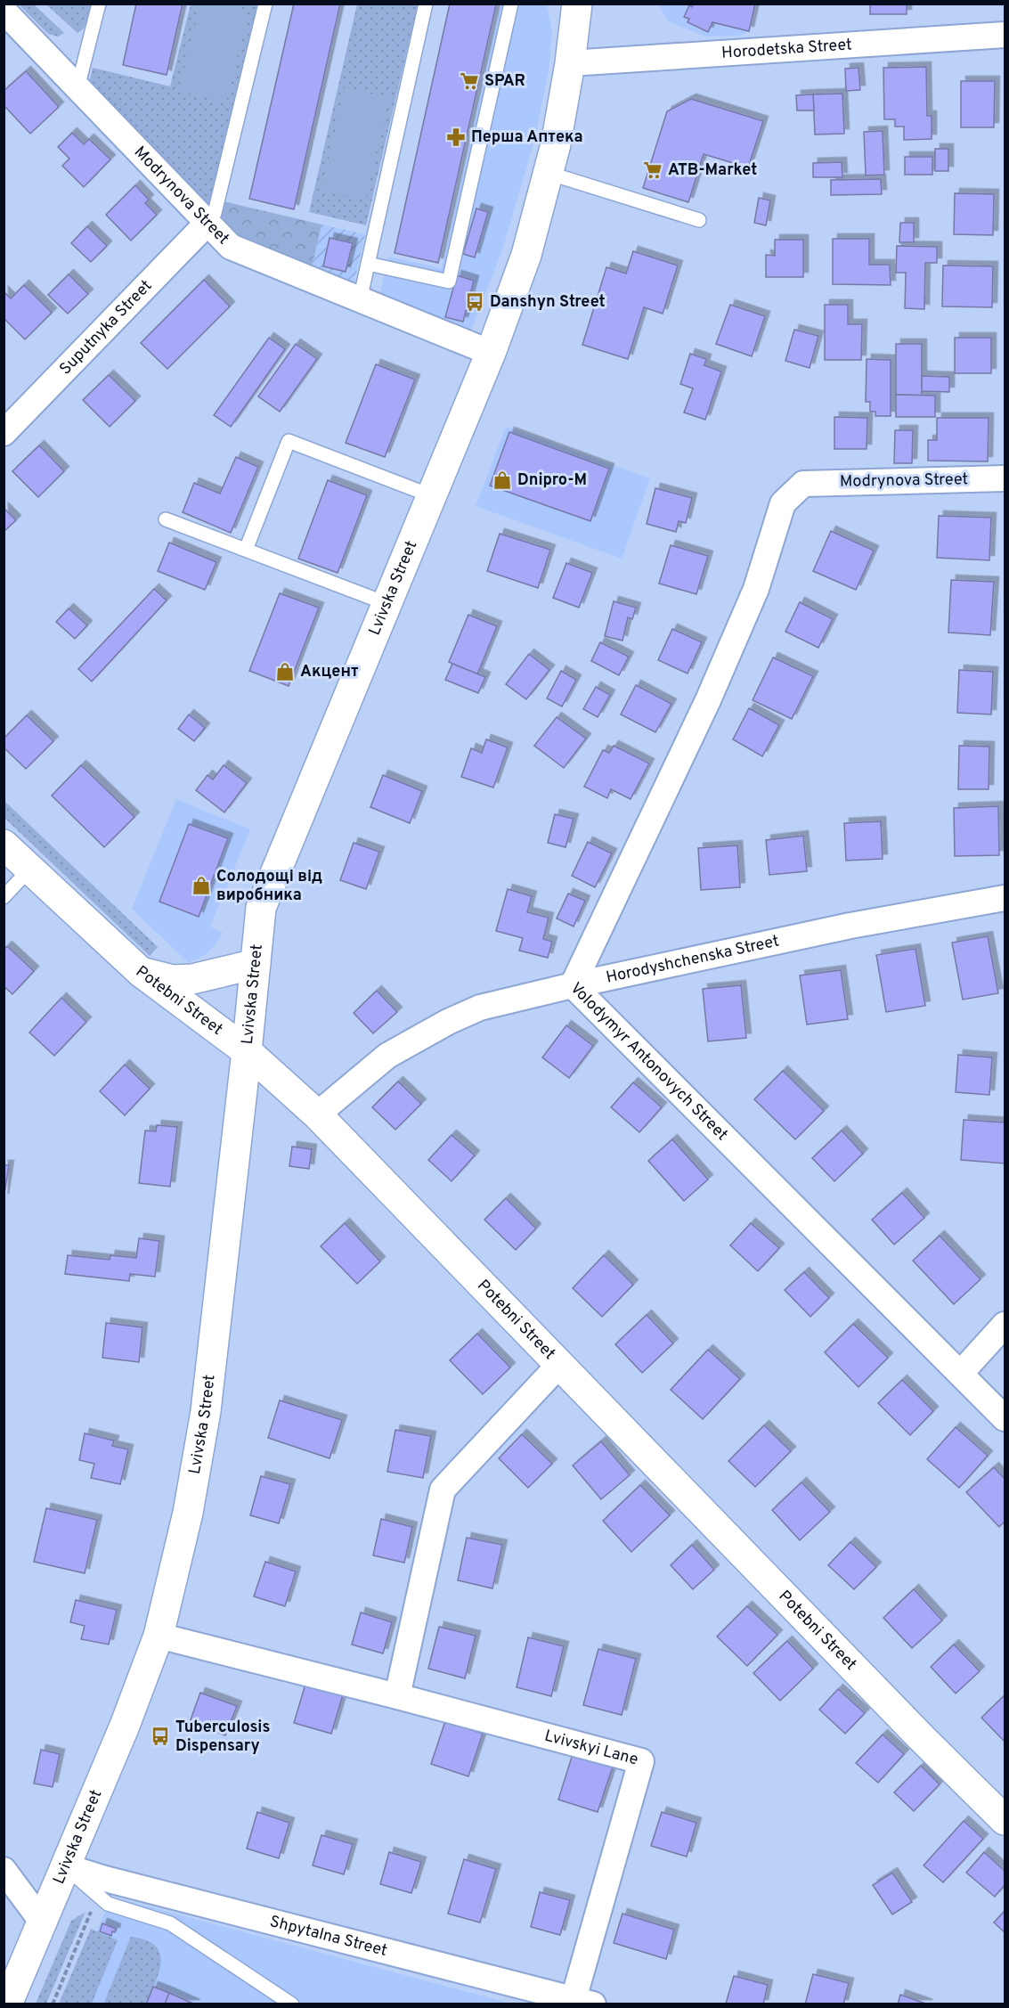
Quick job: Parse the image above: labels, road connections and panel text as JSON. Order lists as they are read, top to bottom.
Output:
{
  "streets": {
    "main road": ["Lvivska Street", "Potebni Street"],
    "street": [
      "Horodetska Street",
      "Modrynova Street",
      "Suputnyka Street",
      "Horodyshchenska Street",
      "Volodymyr Antonovych Street",
      "Lvivskyi Lane",
      "Shpytalna Street"
    ]
  },
  "crossings": [
    ["Horodetska Street", "Lvivska Street"],
    ["Modrynova Street", "Suputnyka Street"],
    ["Modrynova Street", "Lvivska Street"],
    ["Modrynova Street", "Volodymyr Antonovych Street"],
    ["Lvivska Street", "Potebni Street"],
    ["Lvivska Street", "Lvivskyi Lane"],
    ["Lvivska Street", "Shpytalna Street"],
    ["Horodyshchenska Street", "Potebni Street"],
    ["Horodyshchenska Street", "Volodymyr Antonovych Street"],
    ["Lvivskyi Lane", "Shpytalna Street"]
  ],
  "places": {
    "supermarket": ["SPAR", "ATB-Market"],
    "pharmacy": ["Перша Аптека"],
    "bus stop": ["Danshyn Street", "Tuberculosis Dispensary"],
    "shop": ["Dnipro-M", "Акцент", "Солодощі від виробника"]
  }
}
